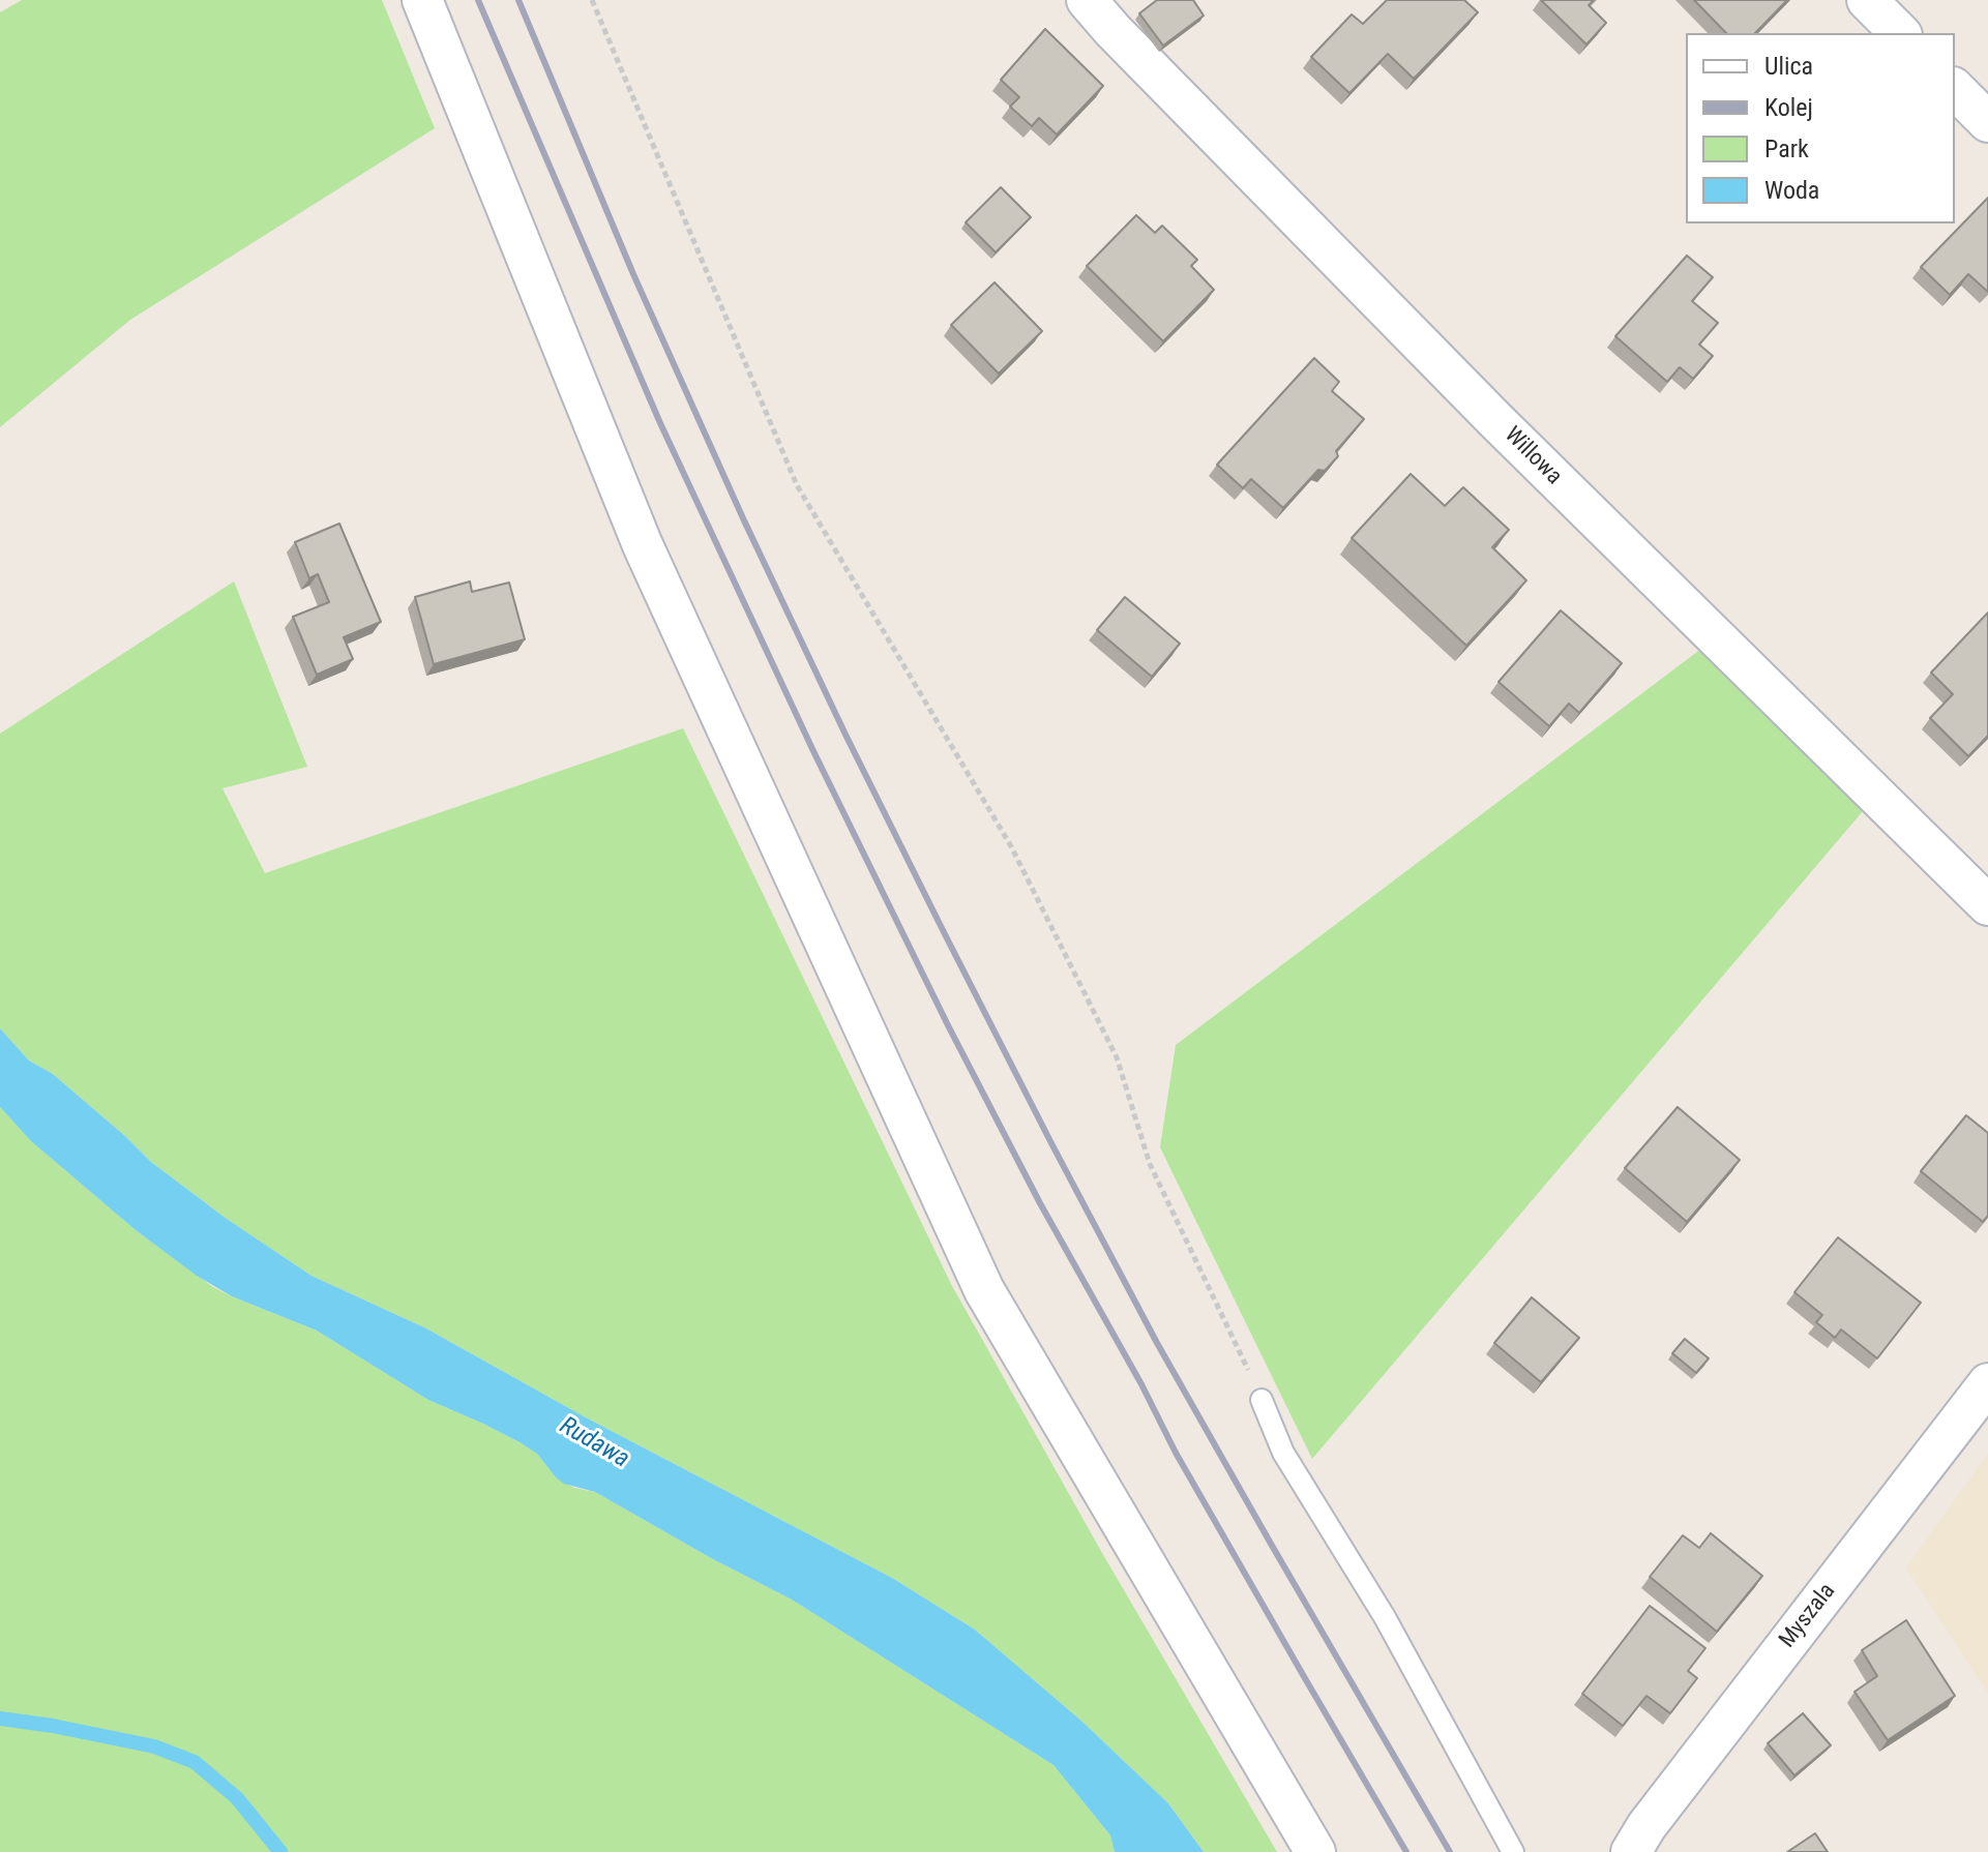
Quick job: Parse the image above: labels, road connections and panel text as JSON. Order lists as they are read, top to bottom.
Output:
{
  "streets": {
    "street": ["Willowa", "Myszala"]
  },
  "water": ["Rudawa"],
  "legend": [
    "Ulica",
    "Kolej",
    "Park",
    "Woda"
  ]
}
